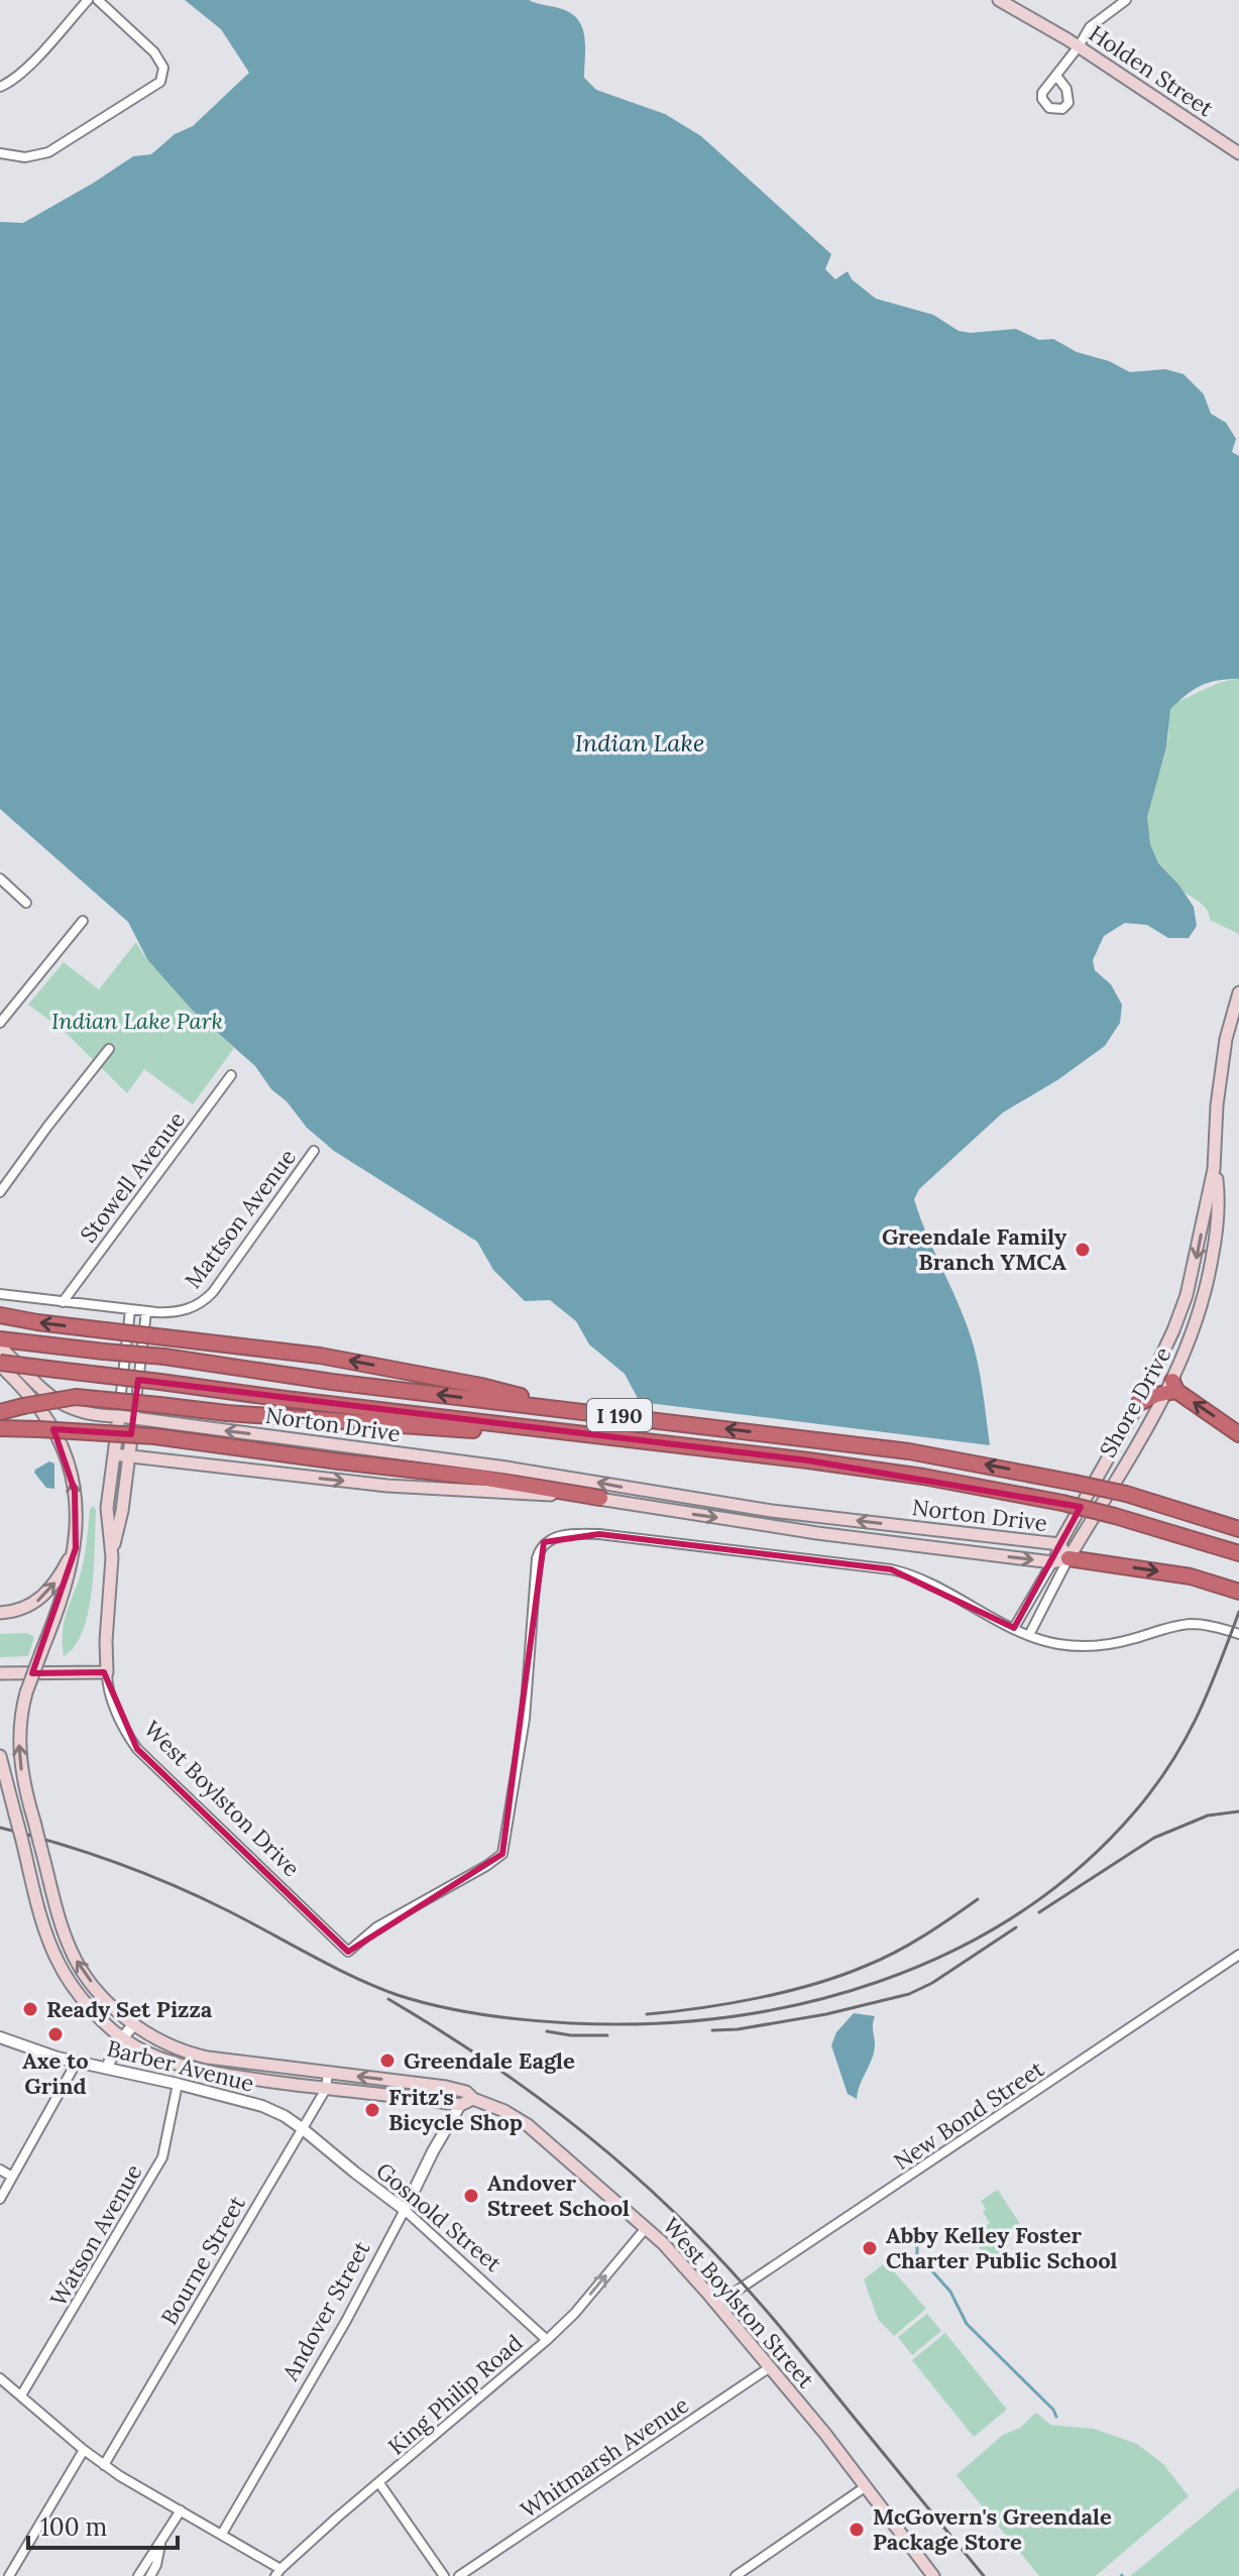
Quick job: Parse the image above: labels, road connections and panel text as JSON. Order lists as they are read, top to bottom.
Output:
{
  "streets": {
    "highway": ["I 190"],
    "main road": [
      "Holden Street",
      "Shore Drive",
      "Norton Drive",
      "West Boylston Drive",
      "West Boylston Street"
    ],
    "street": [
      "Stowell Avenue",
      "Mattson Avenue",
      "Barber Avenue",
      "New Bond Street",
      "Gosnold Street",
      "Watson Avenue",
      "Bourne Street",
      "Andover Street",
      "King Philip Road",
      "Whitmarsh Avenue"
    ]
  },
  "crossings": [
    ["Mattson Avenue", "West Boylston Drive"],
    ["Shore Drive", "Norton Drive"],
    ["Shore Drive", "West Boylston Drive"],
    ["I 190", "West Boylston Street"],
    ["Norton Drive", "West Boylston Drive"],
    ["Barber Avenue", "Gosnold Street"],
    ["Barber Avenue", "Watson Avenue"],
    ["Barber Avenue", "Bourne Street"],
    ["New Bond Street", "West Boylston Street"],
    ["Gosnold Street", "Bourne Street"],
    ["Gosnold Street", "Andover Street"],
    ["Gosnold Street", "King Philip Road"],
    ["Bourne Street", "West Boylston Street"],
    ["West Boylston Street", "King Philip Road"],
    ["West Boylston Street", "Whitmarsh Avenue"]
  ],
  "water": ["Indian Lake"],
  "parks": ["Indian Lake Park"],
  "places": [
    "Greendale Family Branch YMCA",
    "Ready Set Pizza",
    "Axe to Grind",
    "Greendale Eagle",
    "Fritz's Bicycle Shop",
    "Andover Street School",
    "Abby Kelley Foster Charter Public School",
    "McGovern's Greendale Package Store"
  ],
  "scale_bar": "100 m"
}
